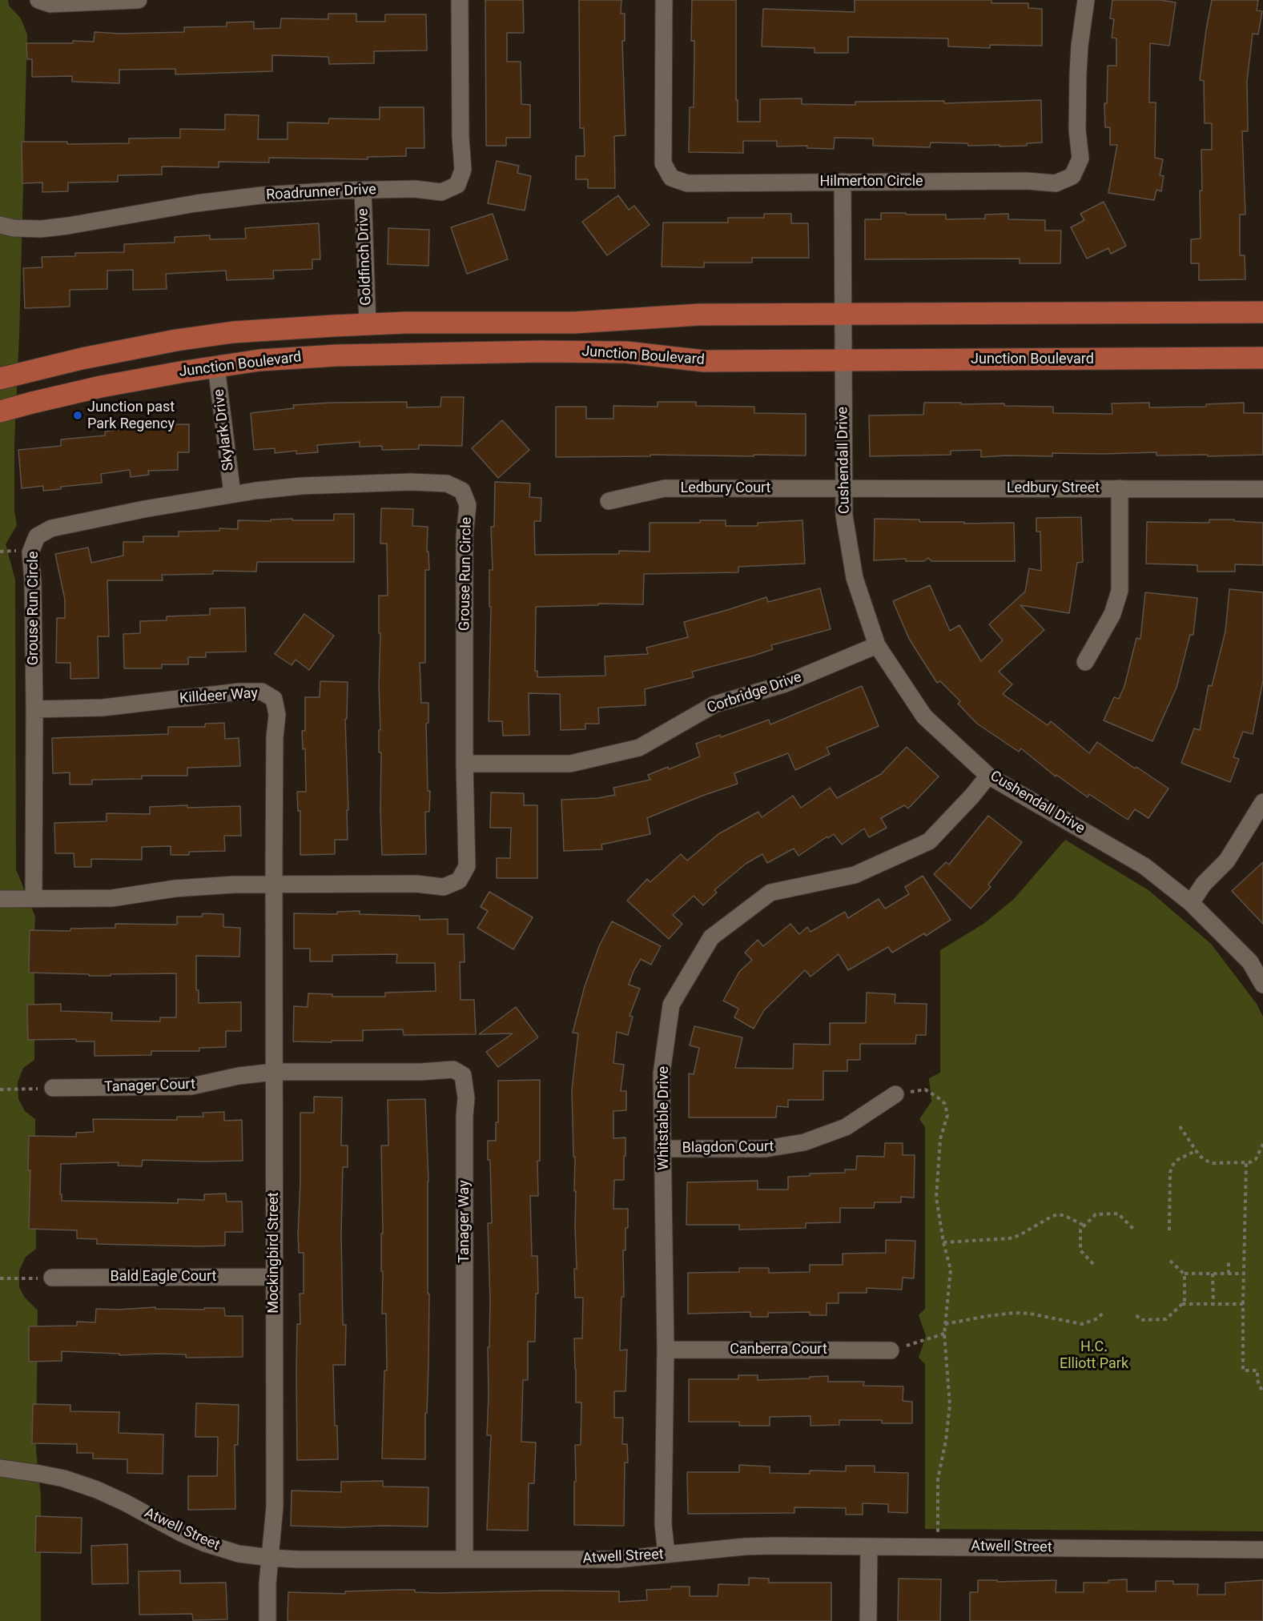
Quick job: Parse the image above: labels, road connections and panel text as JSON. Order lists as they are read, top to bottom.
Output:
{
  "streets": {
    "main road": ["Junction Boulevard"],
    "street": [
      "Hilmerton Circle",
      "Roadrunner Drive",
      "Goldfinch Drive",
      "Skylark Drive",
      "Cushendall Drive",
      "Ledbury Court",
      "Ledbury Street",
      "Grouse Run Circle",
      "Corbridge Drive",
      "Killdeer Way",
      "Tanager Court",
      "Whitstable Drive",
      "Blagdon Court",
      "Tanager Way",
      "Mockingbird Street",
      "Bald Eagle Court",
      "Canberra Court",
      "Atwell Street"
    ]
  },
  "crossings": [
    ["Hilmerton Circle", "Cushendall Drive"],
    ["Roadrunner Drive", "Goldfinch Drive"],
    ["Goldfinch Drive", "Junction Boulevard"],
    ["Junction Boulevard", "Skylark Drive"],
    ["Junction Boulevard", "Cushendall Drive"],
    ["Skylark Drive", "Grouse Run Circle"],
    ["Cushendall Drive", "Ledbury Court"],
    ["Cushendall Drive", "Ledbury Street"],
    ["Cushendall Drive", "Corbridge Drive"],
    ["Cushendall Drive", "Whitstable Drive"],
    ["Ledbury Court", "Ledbury Street"],
    ["Grouse Run Circle", "Corbridge Drive"],
    ["Grouse Run Circle", "Killdeer Way"],
    ["Grouse Run Circle", "Mockingbird Street"],
    ["Killdeer Way", "Mockingbird Street"],
    ["Tanager Court", "Tanager Way"],
    ["Tanager Court", "Mockingbird Street"],
    ["Whitstable Drive", "Blagdon Court"],
    ["Whitstable Drive", "Canberra Court"],
    ["Whitstable Drive", "Atwell Street"],
    ["Tanager Way", "Mockingbird Street"],
    ["Tanager Way", "Atwell Street"],
    ["Mockingbird Street", "Bald Eagle Court"],
    ["Mockingbird Street", "Atwell Street"]
  ],
  "parks": ["H.C. Elliott Park"],
  "places": ["Junction past Park Regency"]
}
